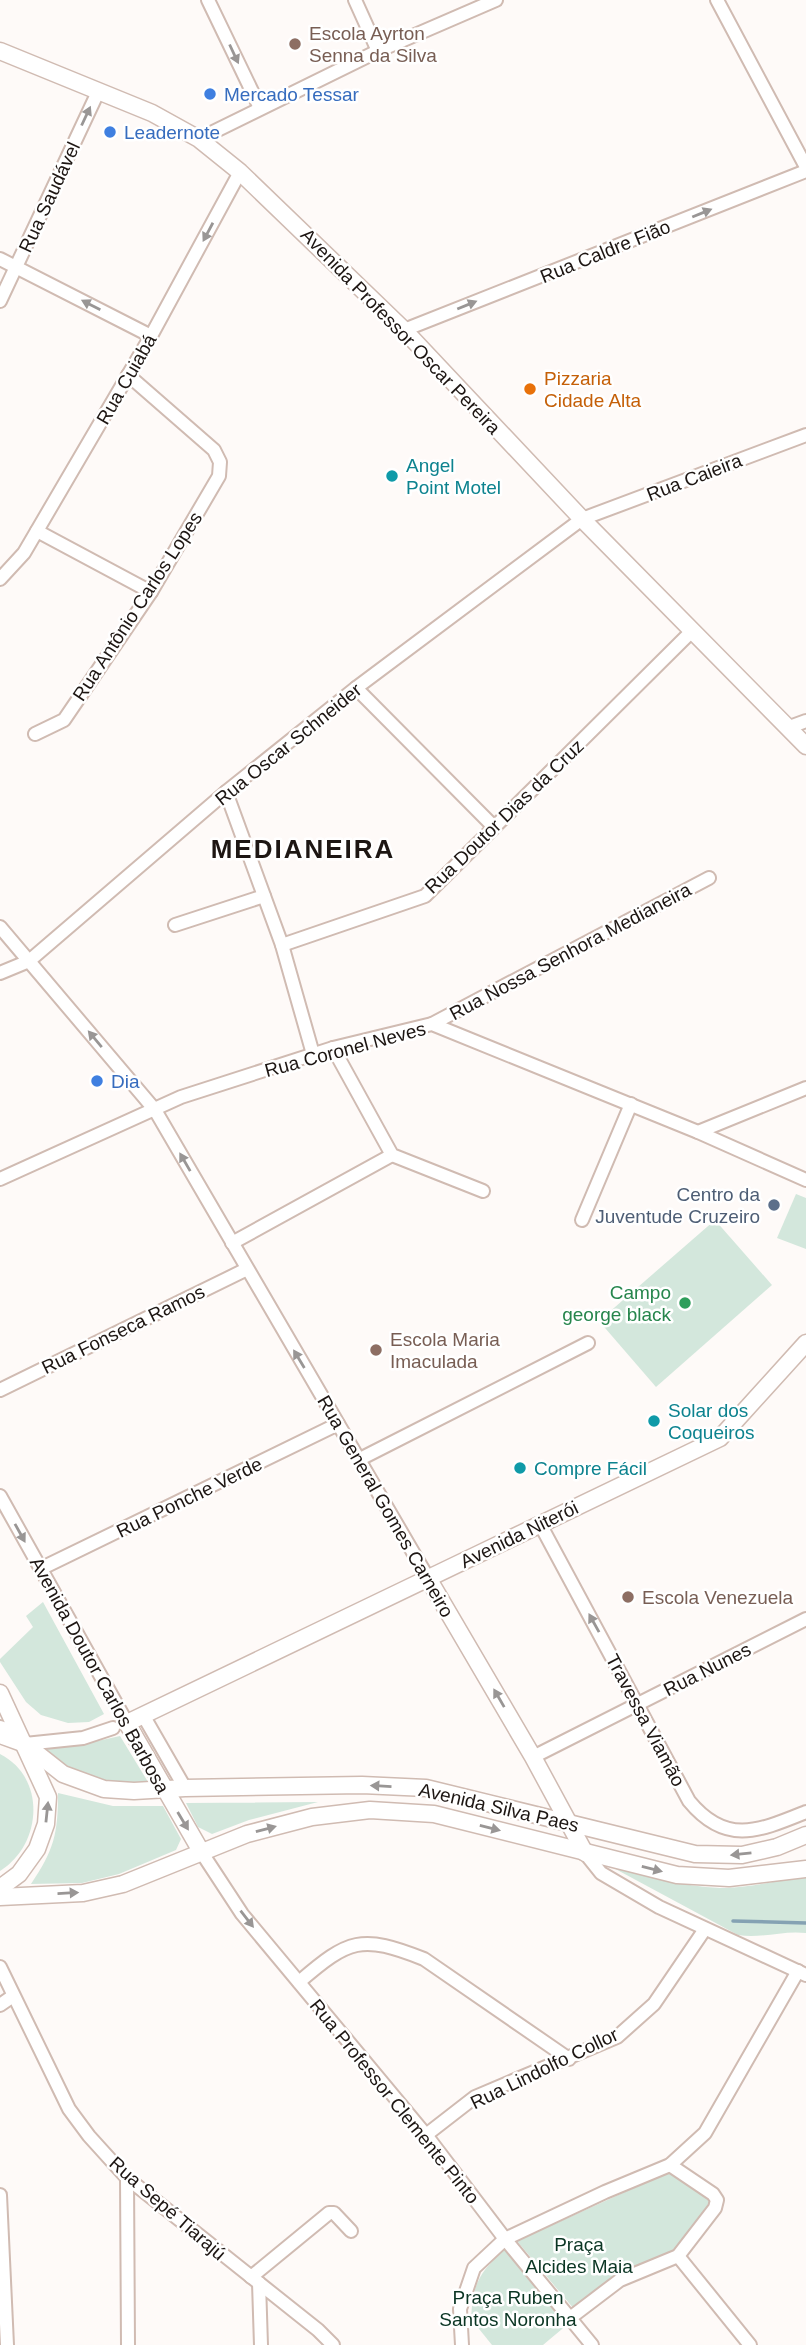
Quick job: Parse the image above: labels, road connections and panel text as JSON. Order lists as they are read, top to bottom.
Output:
{
  "streets": {
    "main road": [
      "Avenida Professor Oscar Pereira",
      "Rua General Gomes Carneiro",
      "Avenida Niterói",
      "Avenida Doutor Carlos Barbosa",
      "Avenida Silva Paes"
    ],
    "street": [
      "Rua Saudável",
      "Rua Caldre Fião",
      "Rua Cuiabá",
      "Rua Caieira",
      "Rua Antônio Carlos Lopes",
      "Rua Oscar Schneider",
      "Rua Doutor Dias da Cruz",
      "Rua Nossa Senhora Medianeira",
      "Rua Coronel Neves",
      "Rua Fonseca Ramos",
      "Rua Ponche Verde",
      "Rua Nunes",
      "Travessa Viamão",
      "Rua Lindolfo Collor",
      "Rua Professor Clemente Pinto",
      "Rua Sepé Tiarajú"
    ]
  },
  "crossings": [
    ["Rua Saudável", "Avenida Professor Oscar Pereira"],
    ["Rua Caldre Fião", "Avenida Professor Oscar Pereira"],
    ["Avenida Professor Oscar Pereira", "Rua Cuiabá"],
    ["Avenida Professor Oscar Pereira", "Rua Caieira"],
    ["Avenida Professor Oscar Pereira", "Rua Oscar Schneider"],
    ["Avenida Professor Oscar Pereira", "Rua Doutor Dias da Cruz"],
    ["Rua Cuiabá", "Rua Antônio Carlos Lopes"],
    ["Rua Caieira", "Rua Oscar Schneider"],
    ["Rua Oscar Schneider", "Rua General Gomes Carneiro"],
    ["Rua Nossa Senhora Medianeira", "Rua Coronel Neves"],
    ["Rua Coronel Neves", "Rua General Gomes Carneiro"],
    ["Rua Fonseca Ramos", "Rua General Gomes Carneiro"],
    ["Rua Ponche Verde", "Rua General Gomes Carneiro"],
    ["Rua Ponche Verde", "Avenida Doutor Carlos Barbosa"],
    ["Rua General Gomes Carneiro", "Avenida Niterói"],
    ["Rua General Gomes Carneiro", "Rua Nunes"],
    ["Rua General Gomes Carneiro", "Avenida Silva Paes"],
    ["Rua General Gomes Carneiro", "Rua Lindolfo Collor"],
    ["Avenida Niterói", "Avenida Doutor Carlos Barbosa"],
    ["Avenida Niterói", "Travessa Viamão"],
    ["Avenida Niterói", "Avenida Silva Paes"],
    ["Rua Nunes", "Travessa Viamão"],
    ["Avenida Doutor Carlos Barbosa", "Avenida Silva Paes"],
    ["Avenida Doutor Carlos Barbosa", "Rua Professor Clemente Pinto"],
    ["Avenida Silva Paes", "Rua Professor Clemente Pinto"],
    ["Rua Lindolfo Collor", "Rua Professor Clemente Pinto"]
  ],
  "one_way": [
    "Rua Saudável",
    "Rua Caldre Fião",
    "Rua Cuiabá",
    "Rua General Gomes Carneiro",
    "Avenida Doutor Carlos Barbosa",
    "Travessa Viamão"
  ],
  "districts": ["MEDIANEIRA"],
  "parks": ["Praça Alcides Maia", "Praça Ruben Santos Noronha"],
  "places": [
    "Escola Ayrton Senna da Silva",
    "Mercado Tessar",
    "Leadernote",
    "Pizzaria Cidade Alta",
    "Angel Point Motel",
    "Dia",
    "Centro da Juventude Cruzeiro",
    "Campo george black",
    "Escola Maria Imaculada",
    "Solar dos Coqueiros",
    "Compre Fácil",
    "Escola Venezuela"
  ]
}
